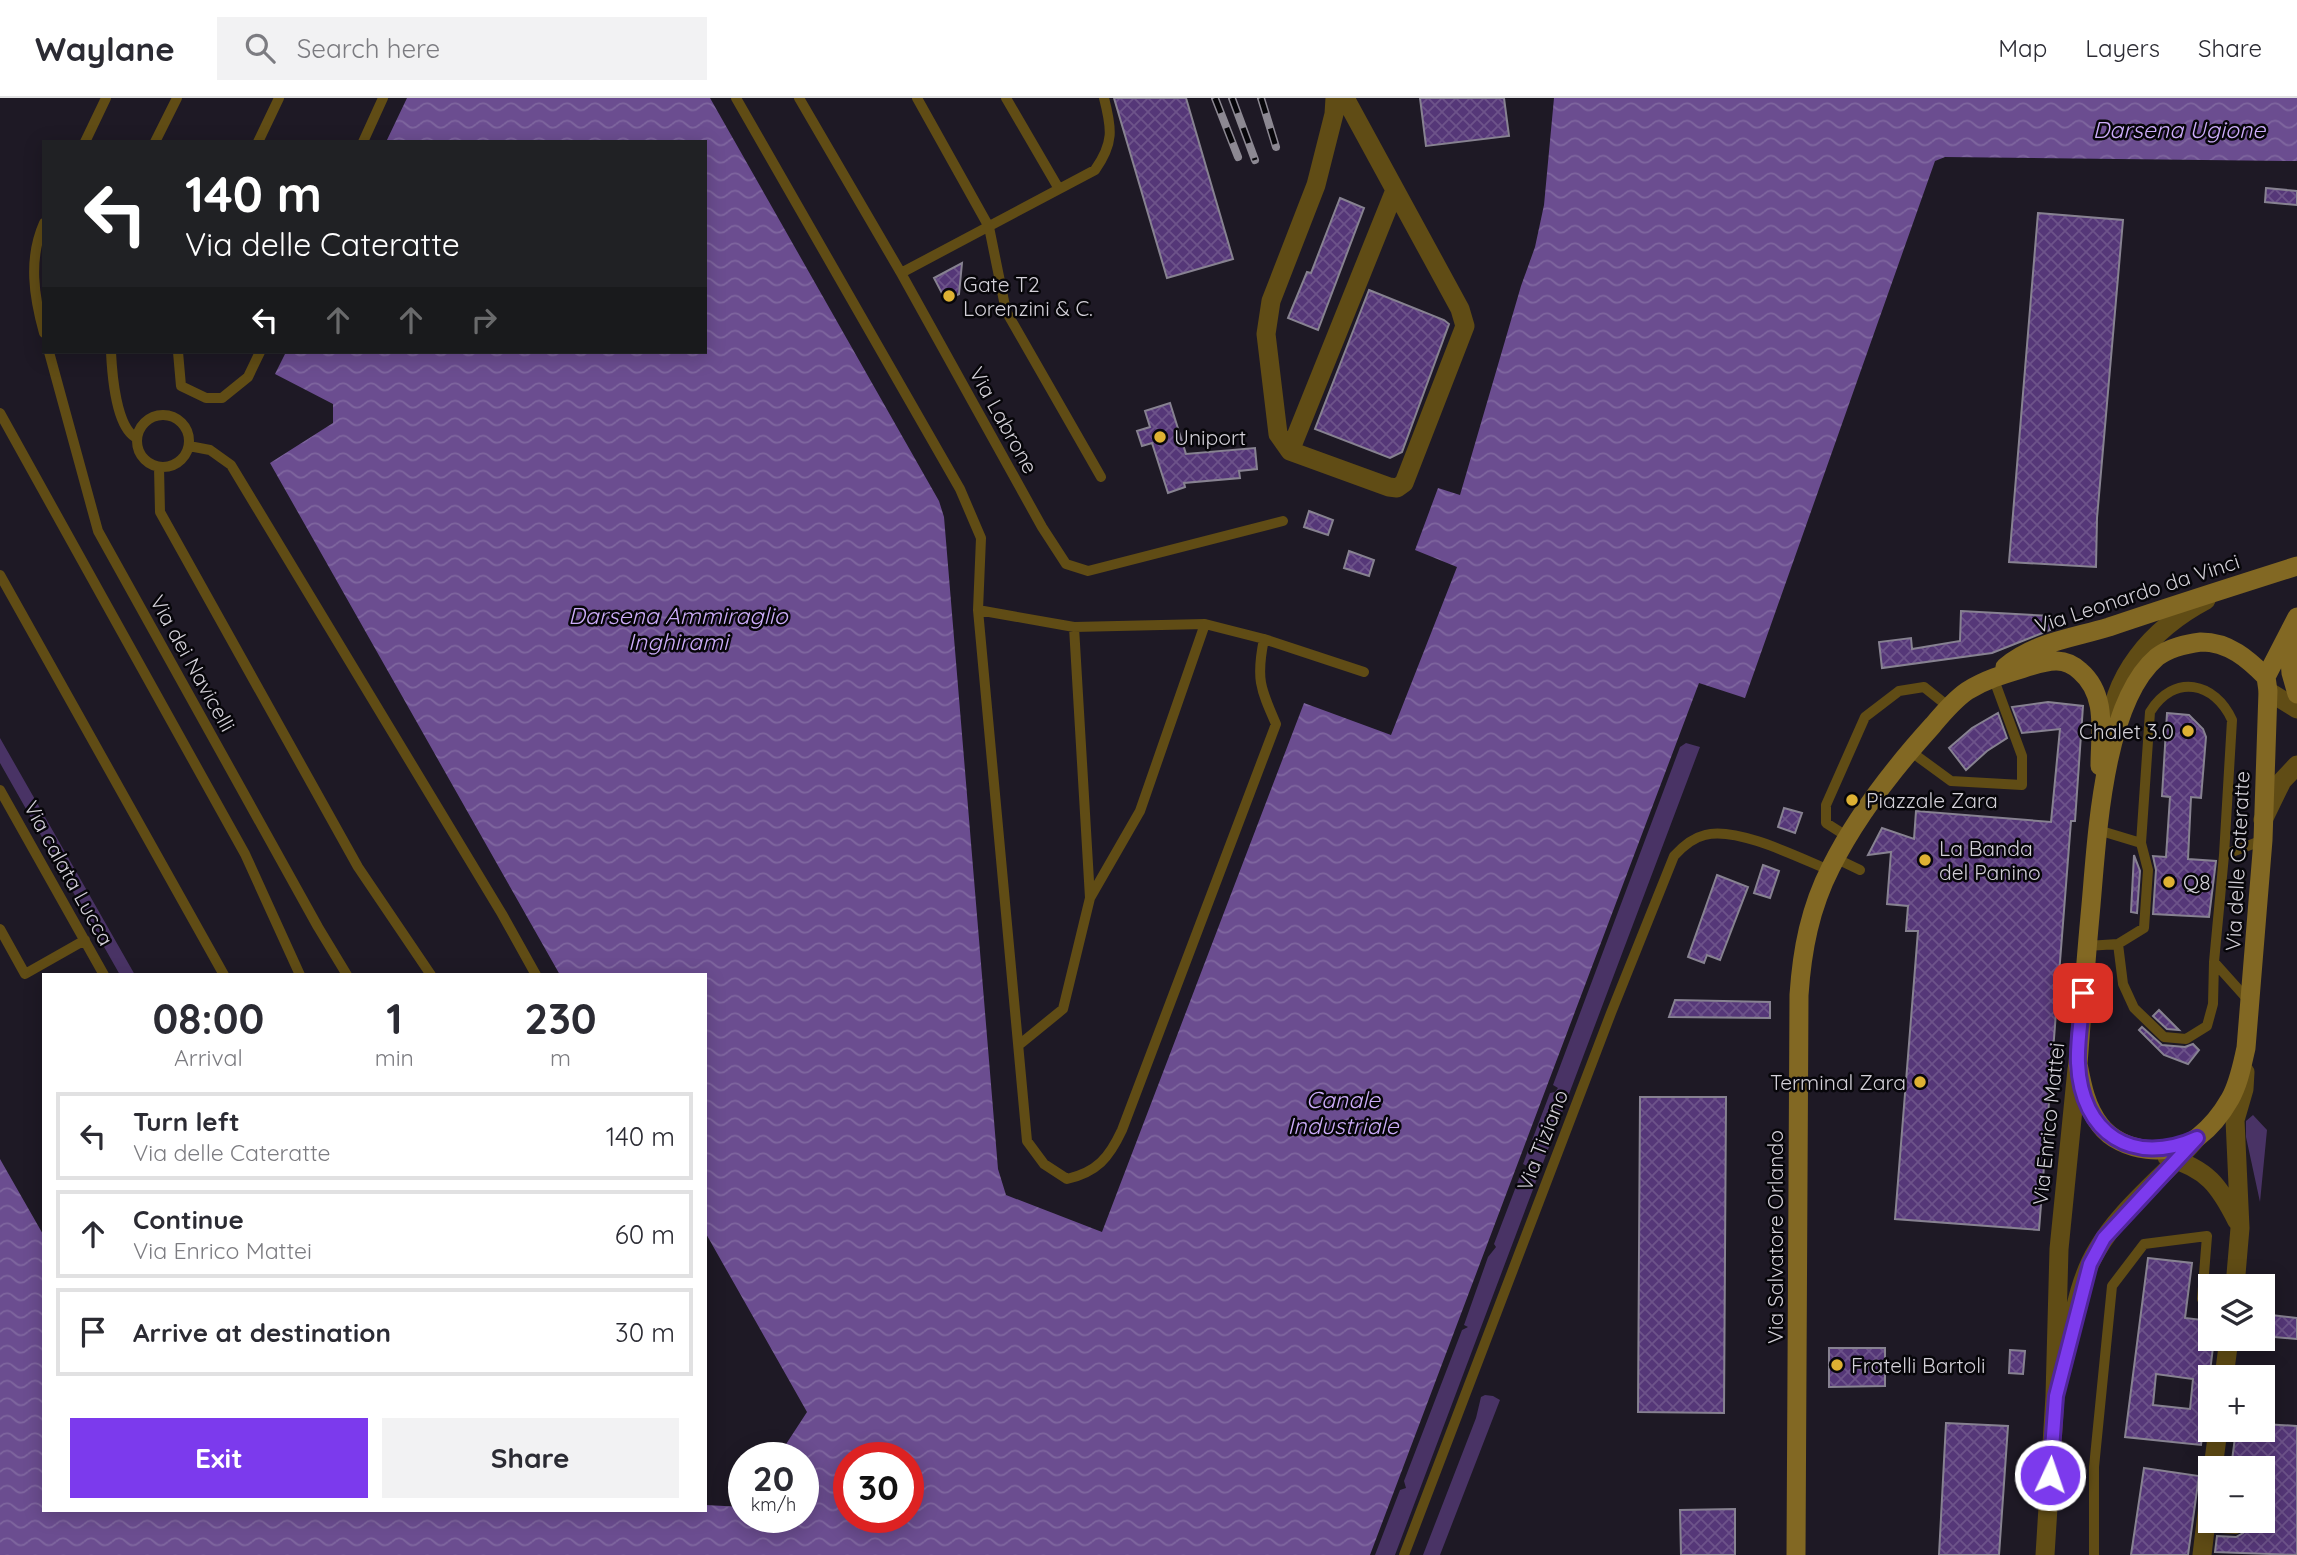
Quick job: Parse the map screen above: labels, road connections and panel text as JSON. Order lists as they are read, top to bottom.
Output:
{
  "streets": {
    "main road": [
      "Via Leonardo da Vinci",
      "Via delle Cateratte",
      "Via Enrico Mattei",
      "Via Salvatore Orlando"
    ],
    "lane": [
      "Via Labrone",
      "Via dei Navicelli",
      "Via calata Lucca",
      "Via Tiziano"
    ]
  },
  "crossings": [
    ["Via Leonardo da Vinci", "Via Enrico Mattei"],
    ["Via delle Cateratte", "Via Enrico Mattei"],
    ["Via Tiziano", "Via Salvatore Orlando"]
  ],
  "water": ["Darsena Ugione", "Darsena Ammiraglio Inghirami", "Canale Industriale"],
  "places": [
    "Gate T2 Lorenzini & C.",
    "Uniport",
    "Chalet 3.0",
    "Piazzale Zara",
    "La Banda del Panino",
    "Q8",
    "Terminal Zara",
    "Fratelli Bartoli"
  ],
  "page": {
    "header": "Waylane",
    "search": "Search here",
    "nav": ["Map", "Layers", "Share"],
    "turn": ["140 m", "Via delle Cateratte"],
    "eta": [
      "08:00",
      "Arrival",
      "1",
      "min",
      "230",
      "m"
    ],
    "list": [
      {
        "name": "Turn left",
        "note": "Via delle Cateratte",
        "value": "140 m"
      },
      {
        "name": "Continue",
        "note": "Via Enrico Mattei",
        "value": "60 m"
      },
      {
        "name": "Arrive at destination",
        "value": "30 m"
      }
    ],
    "map_buttons": ["+", "−"],
    "buttons": ["Exit", "Share"],
    "speed": "20 km/h",
    "limit": "30"
  }
}
